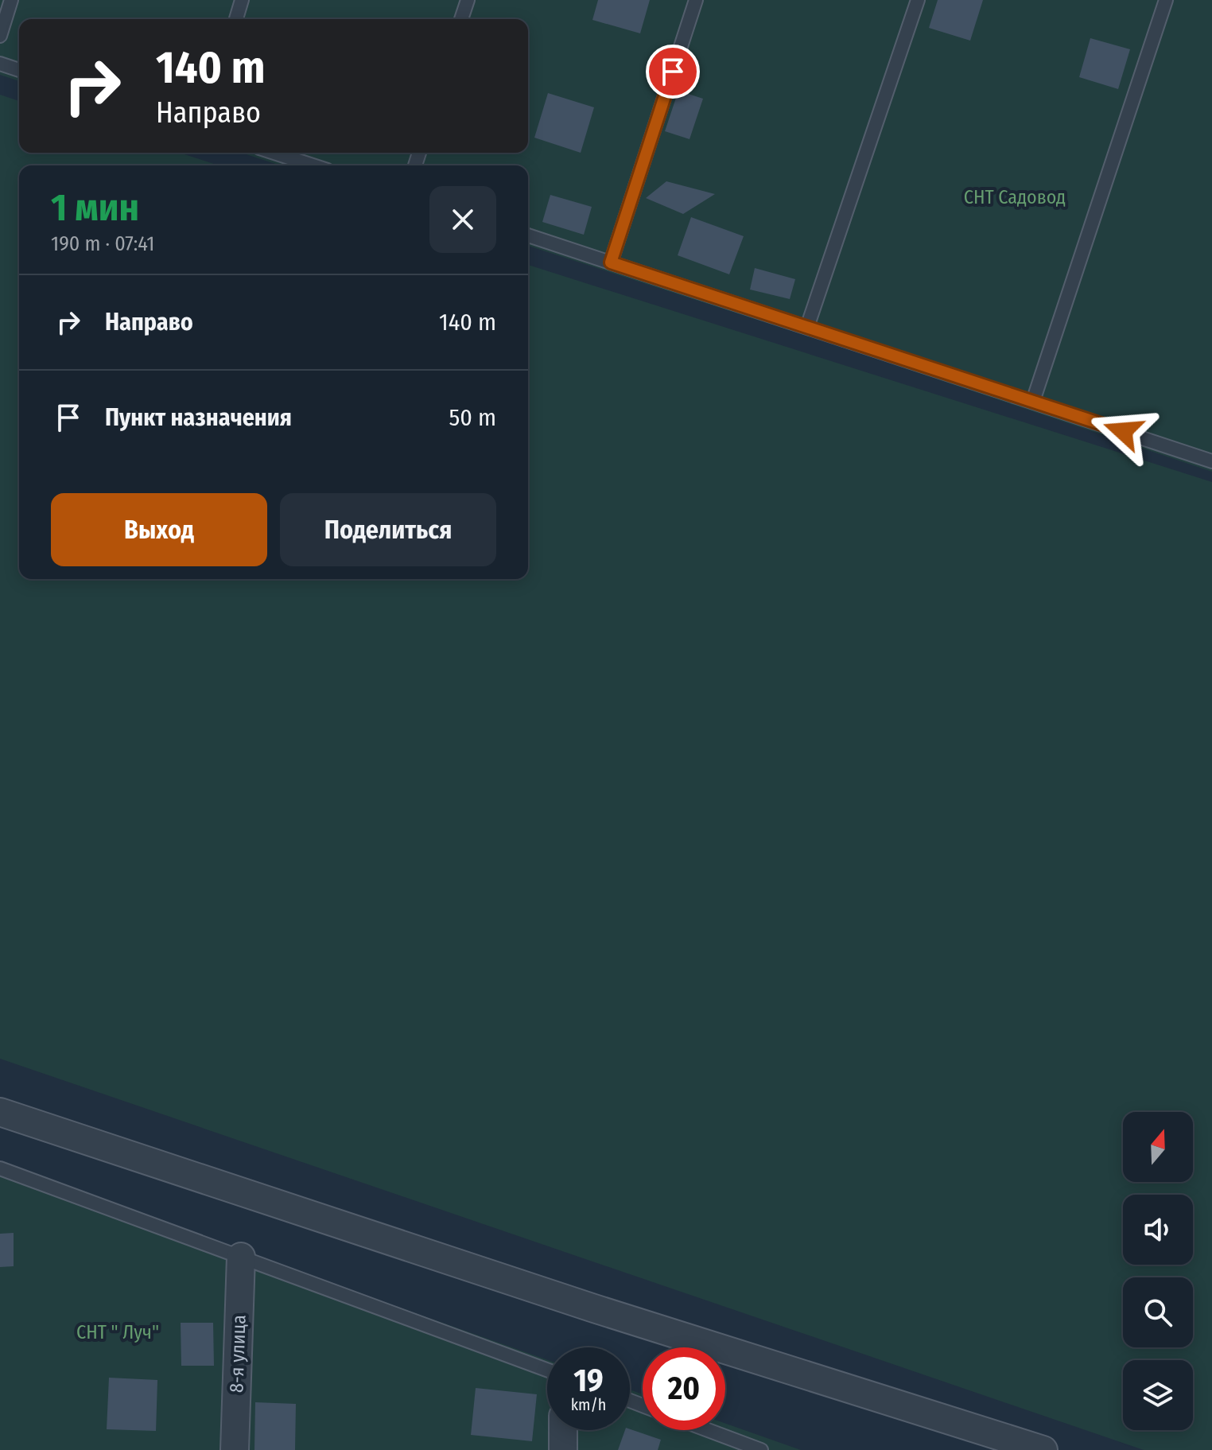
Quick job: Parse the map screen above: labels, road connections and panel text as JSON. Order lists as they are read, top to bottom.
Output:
{
  "streets": {
    "street": ["8-я улица"]
  },
  "parks": ["СНТ Садовод", "СНТ \" Луч\""],
  "north": "top",
  "page": {
    "turn": ["140 m", "Направо"],
    "heading": ["1 мин", "190 m · 07:41"],
    "list": [
      {
        "name": "Направо",
        "value": "140 m"
      },
      {
        "name": "Пункт назначения",
        "value": "50 m"
      }
    ],
    "buttons": ["Выход", "Поделиться"],
    "speed": "19 km/h",
    "limit": "20"
  }
}
